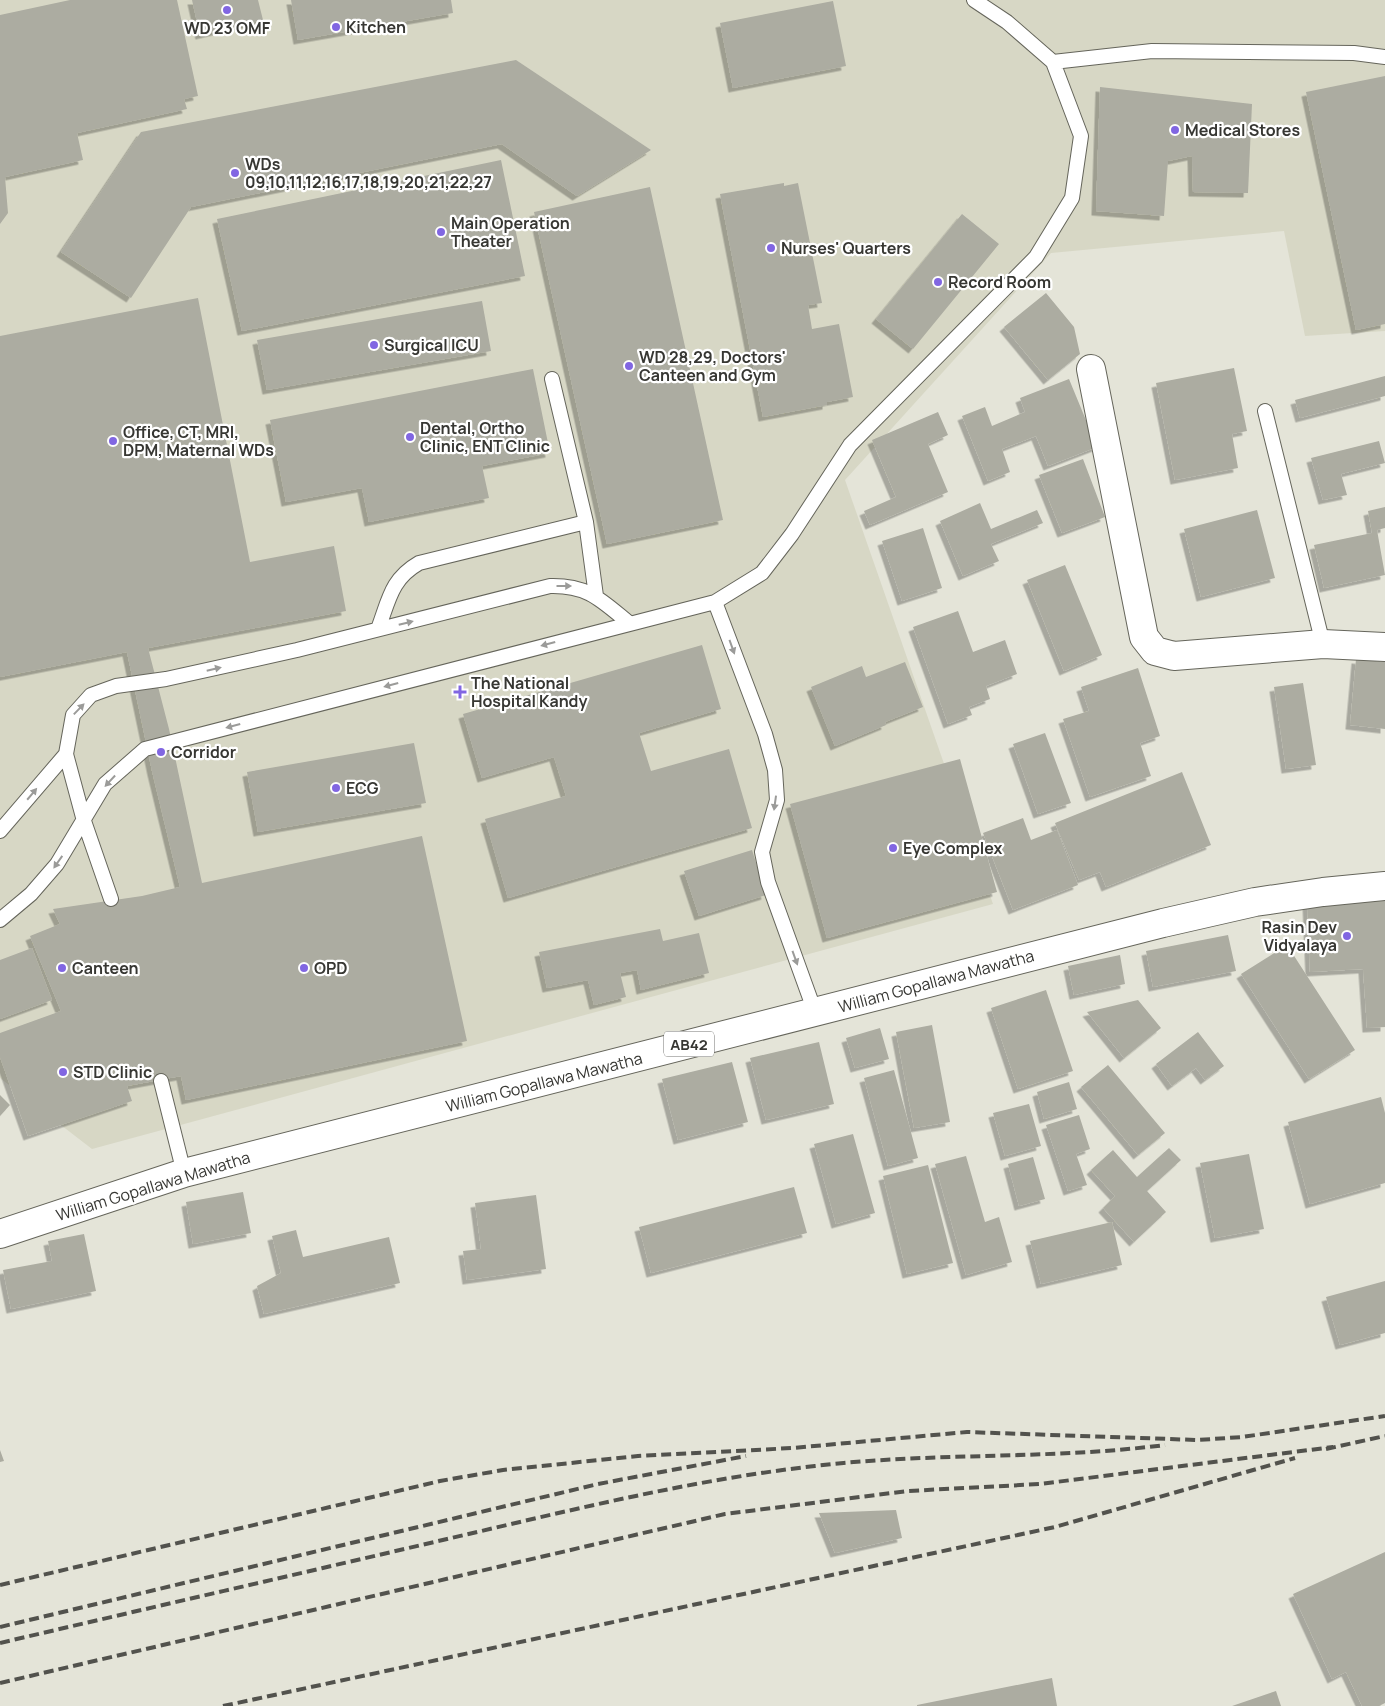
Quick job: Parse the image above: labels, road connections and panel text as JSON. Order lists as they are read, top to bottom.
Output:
{
  "streets": {
    "main road": ["William Gopallawa Mawatha", "AB42"]
  },
  "places": {
    "other": [
      "WD 23 OMF",
      "Kitchen",
      "Medical Stores",
      "WDs 09,10,11,12,16,17,18,19,20,21,22,27",
      "Main Operation Theater",
      "Nurses' Quarters",
      "Record Room",
      "Surgical ICU",
      "WD 28,29, Doctors' Canteen and Gym",
      "Dental, Ortho Clinic, ENT Clinic",
      "Office, CT, MRI, DPM, Maternal WDs",
      "Corridor",
      "ECG",
      "Eye Complex",
      "Rasin Dev Vidyalaya",
      "Canteen",
      "OPD",
      "STD Clinic"
    ],
    "health": ["The National Hospital Kandy"]
  }
}
